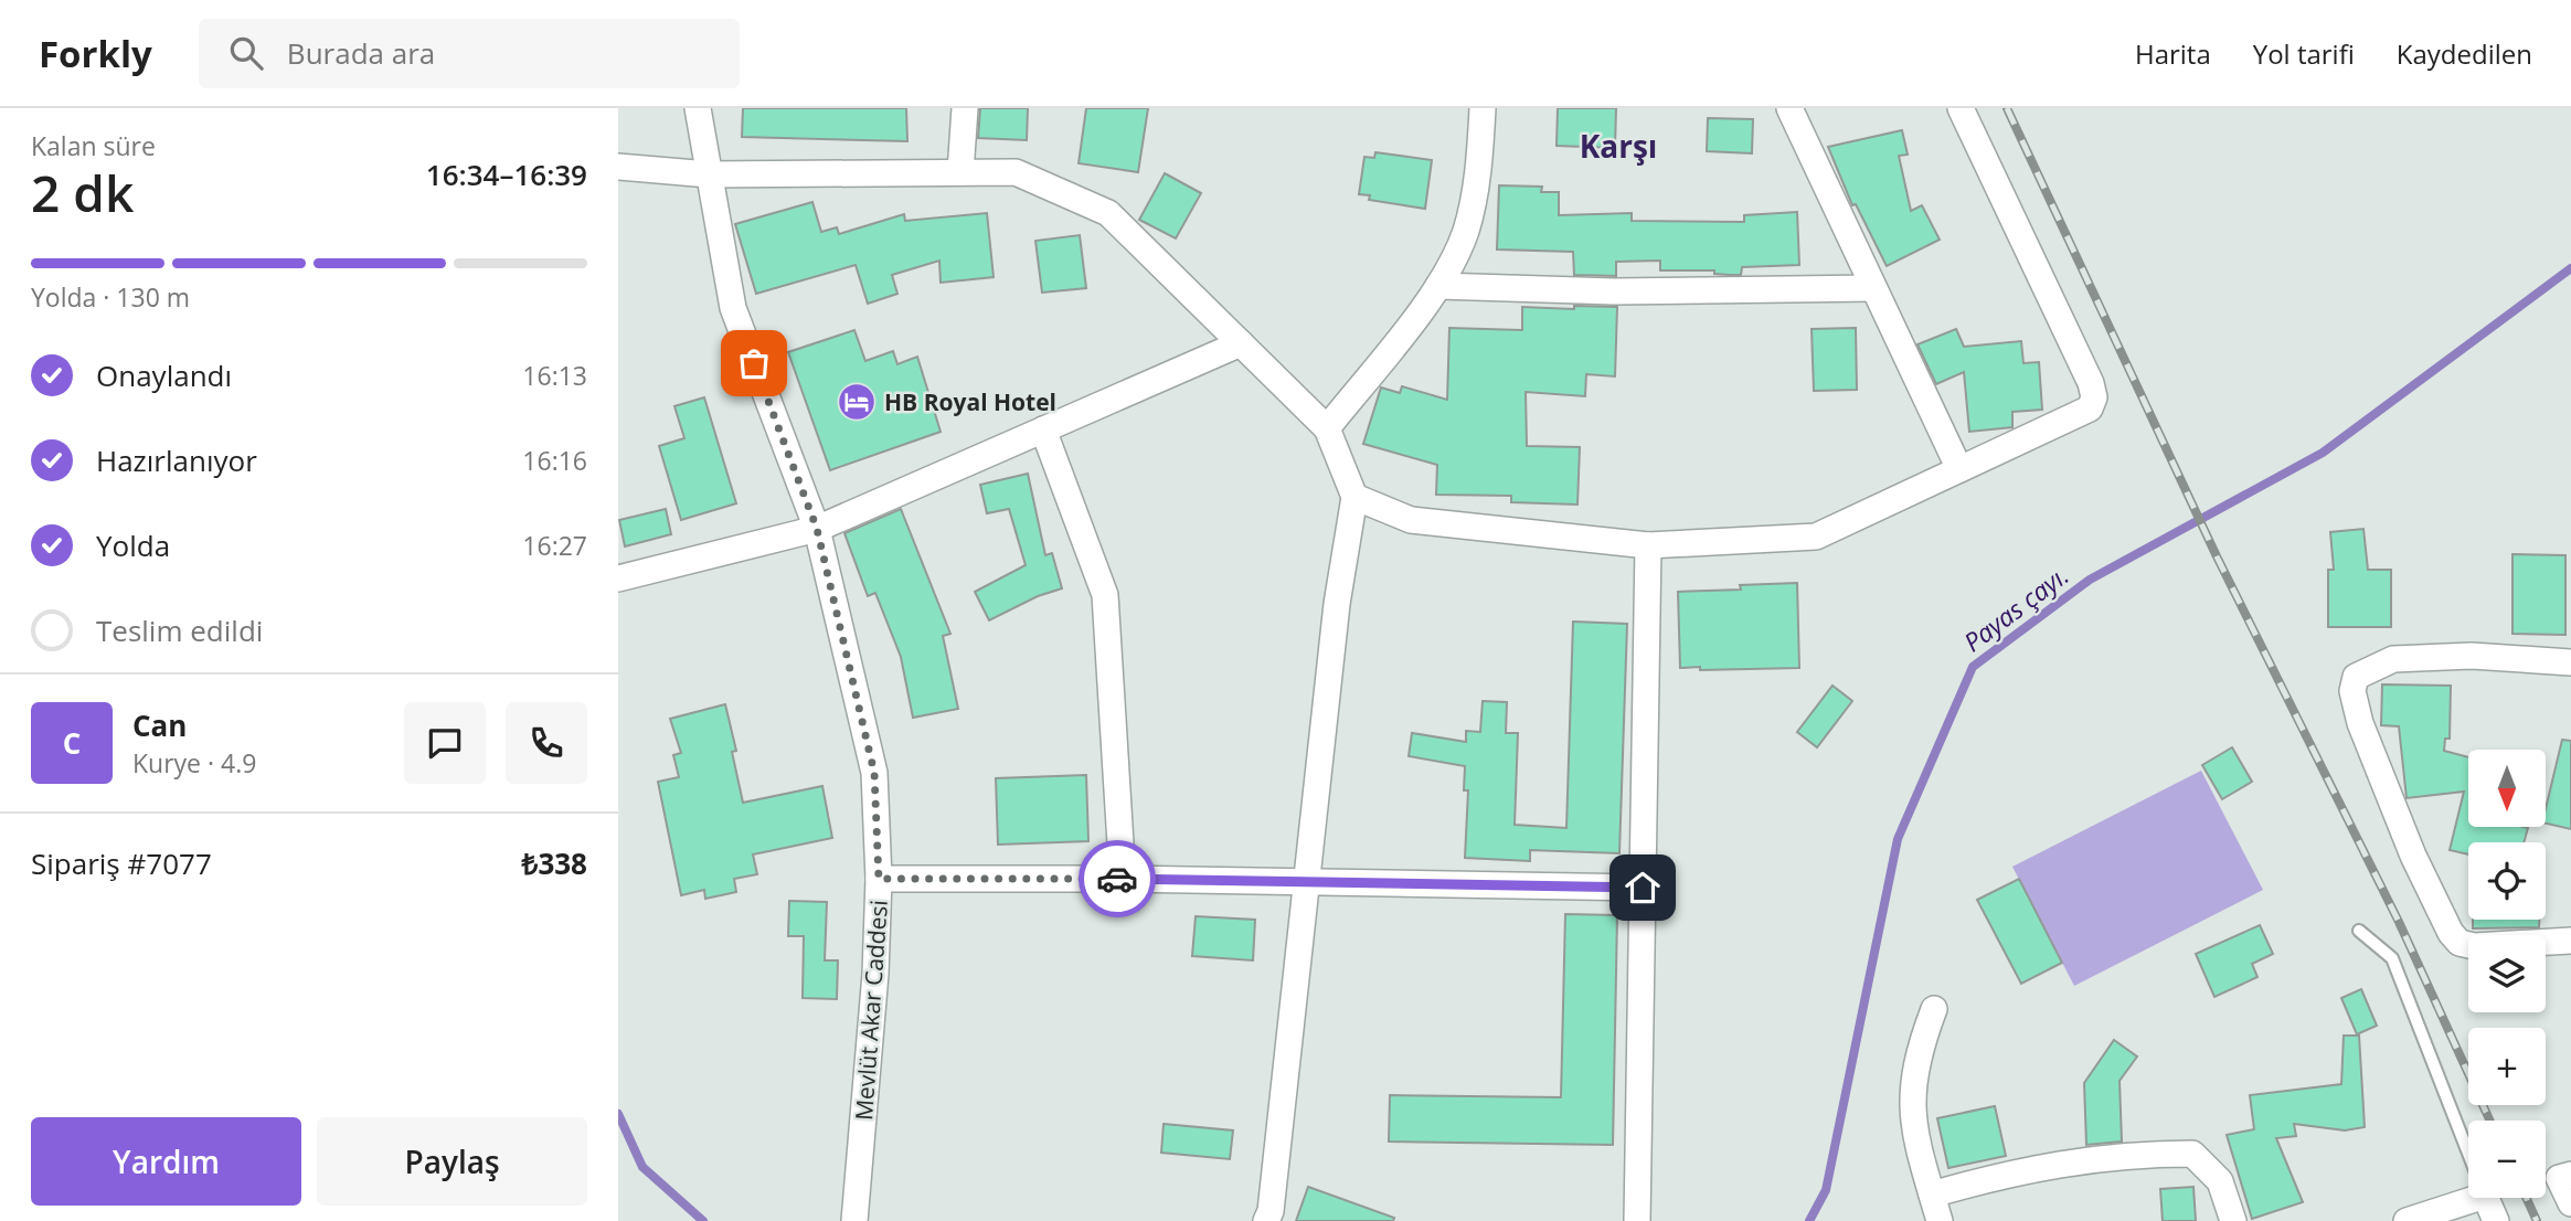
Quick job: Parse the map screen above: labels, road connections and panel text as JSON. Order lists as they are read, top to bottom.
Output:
{
  "streets": {
    "street": ["Mevlüt Akar Caddesi"]
  },
  "districts": ["Karşı"],
  "water": ["Payas çayı."],
  "places": {
    "hotel": ["HB Royal Hotel"]
  },
  "north": "bottom",
  "page": {
    "header": "Forkly",
    "search": "Burada ara",
    "nav": ["Harita", "Yol tarifi", "Kaydedilen"],
    "heading": ["2 dk", "Kalan süre", "16:34–16:39"],
    "panel": [
      "Can",
      "Kurye · 4.9",
      "Sipariş #7077",
      "₺338"
    ],
    "bar": "Yolda · 130 m",
    "list": [
      ["Onaylandı", "16:13"],
      ["Hazırlanıyor", "16:16"],
      ["Yolda", "16:27"],
      "Teslim edildi"
    ],
    "round": "C",
    "map_buttons": ["+", "−"],
    "buttons": ["Yardım", "Paylaş"]
  }
}
